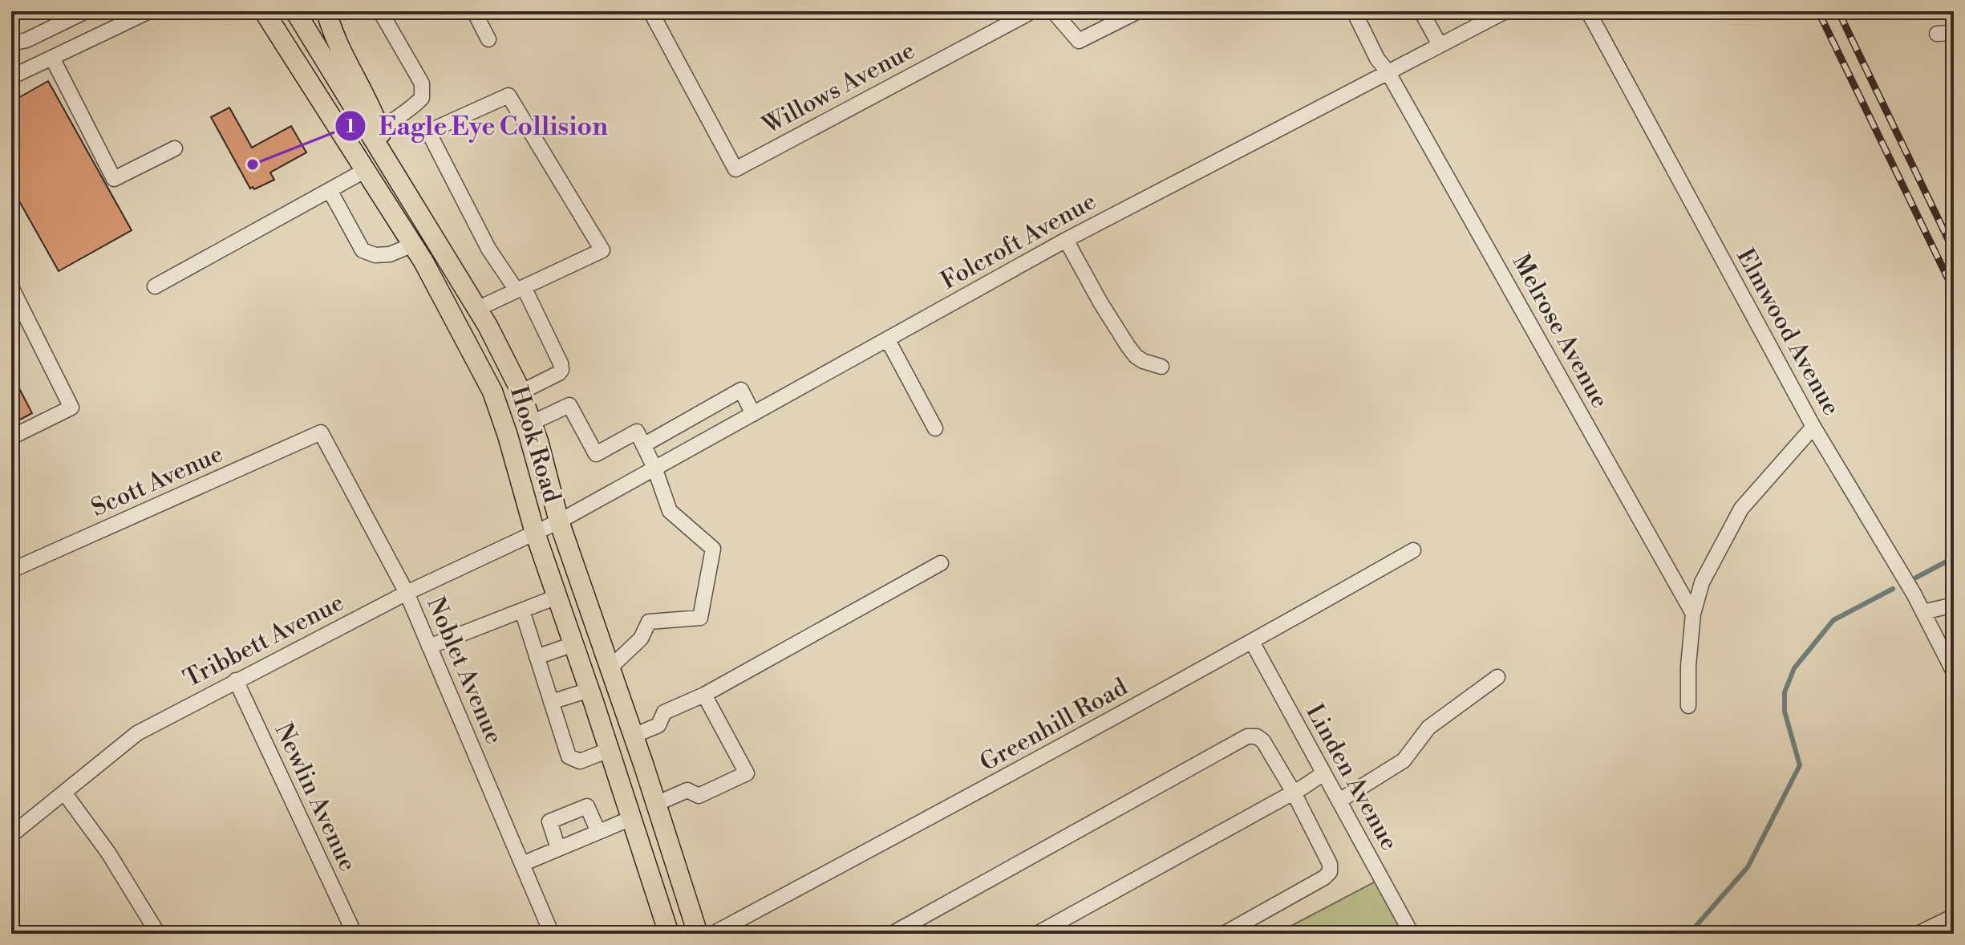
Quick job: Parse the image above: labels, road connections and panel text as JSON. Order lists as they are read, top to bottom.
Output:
{
  "streets": {
    "main road": ["Hook Road"],
    "street": [
      "Willows Avenue",
      "Folcroft Avenue",
      "Melrose Avenue",
      "Elmwood Avenue",
      "Scott Avenue",
      "Tribbett Avenue",
      "Noblet Avenue",
      "Greenhill Road",
      "Linden Avenue",
      "Newlin Avenue"
    ]
  },
  "crossings": [
    ["Folcroft Avenue", "Melrose Avenue"],
    ["Folcroft Avenue", "Hook Road"],
    ["Folcroft Avenue", "Tribbett Avenue"],
    ["Hook Road", "Tribbett Avenue"],
    ["Scott Avenue", "Noblet Avenue"],
    ["Tribbett Avenue", "Noblet Avenue"],
    ["Tribbett Avenue", "Newlin Avenue"],
    ["Greenhill Road", "Linden Avenue"]
  ],
  "places": ["Eagle Eye Collision"]
}
